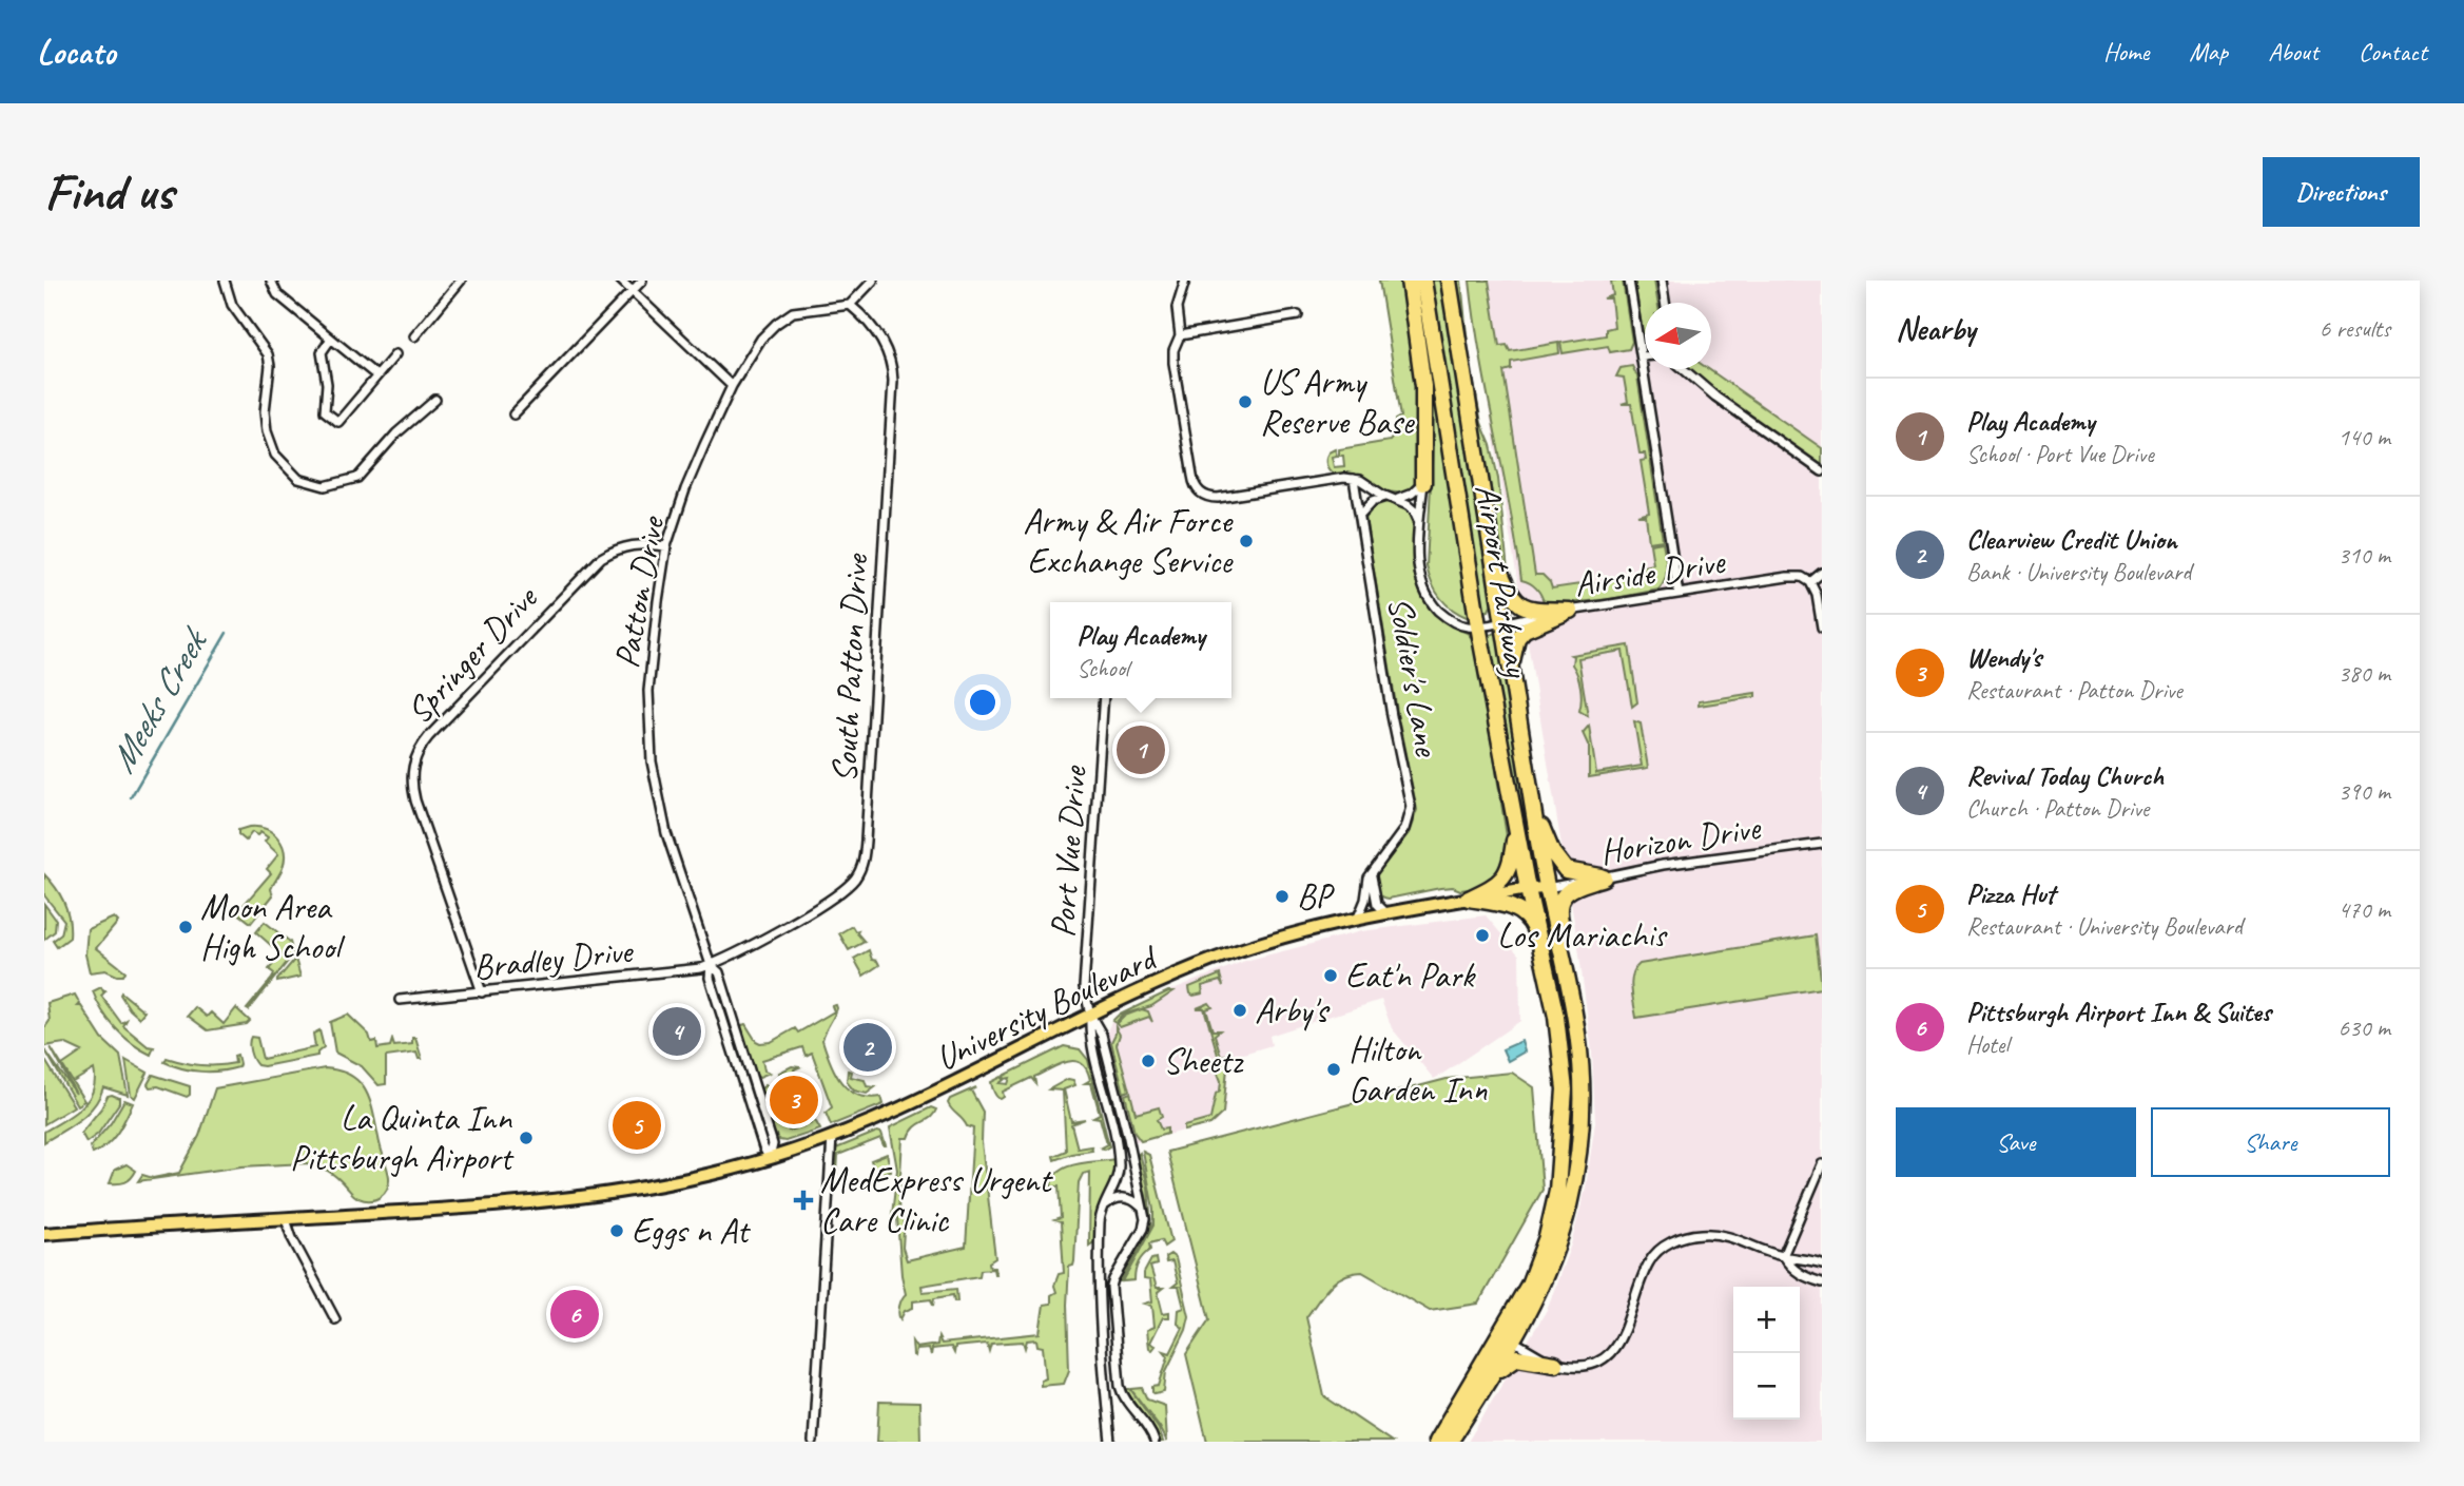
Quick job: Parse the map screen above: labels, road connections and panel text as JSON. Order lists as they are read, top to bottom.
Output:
{
  "streets": {
    "highway": ["Airport Parkway"],
    "main road": ["University Boulevard"],
    "street": [
      "Airside Drive",
      "Patton Drive",
      "Springer Drive",
      "South Patton Drive",
      "Soldier's Lane",
      "Horizon Drive",
      "Port Vue Drive",
      "Bradley Drive"
    ]
  },
  "crossings": [
    ["Airside Drive", "Airport Parkway"],
    ["Airport Parkway", "Horizon Drive"],
    ["Airport Parkway", "University Boulevard"],
    ["Patton Drive", "Springer Drive"],
    ["Patton Drive", "South Patton Drive"],
    ["Patton Drive", "Bradley Drive"],
    ["Patton Drive", "University Boulevard"],
    ["Springer Drive", "Bradley Drive"],
    ["South Patton Drive", "Bradley Drive"],
    ["Soldier's Lane", "University Boulevard"],
    ["Horizon Drive", "University Boulevard"],
    ["Port Vue Drive", "University Boulevard"]
  ],
  "water": ["Meeks Creek"],
  "places": {
    "other": [
      "US Army Reserve Base",
      "Army & Air Force Exchange Service",
      "BP",
      "Moon Area High School",
      "Los Mariachis",
      "Eat'n Park",
      "Arby's",
      "Sheetz",
      "Hilton Garden Inn",
      "La Quinta Inn Pittsburgh Airport",
      "Eggs n At"
    ],
    "health": ["MedExpress Urgent Care Clinic"]
  },
  "north": "left",
  "page": {
    "header": "Locato",
    "nav": [
      "Home",
      "Map",
      "About",
      "Contact"
    ],
    "buttons": [
      "Directions",
      ["Save", "Share"]
    ],
    "title": "Find us",
    "heading": ["Nearby", "6 results"],
    "list": [
      {
        "mark": "1",
        "name": "Play Academy",
        "note": "School · Port Vue Drive",
        "value": "140 m"
      },
      {
        "mark": "2",
        "name": "Clearview Credit Union",
        "note": "Bank · University Boulevard",
        "value": "310 m"
      },
      {
        "mark": "3",
        "name": "Wendy's",
        "note": "Restaurant · Patton Drive",
        "value": "380 m"
      },
      {
        "mark": "4",
        "name": "Revival Today Church",
        "note": "Church · Patton Drive",
        "value": "390 m"
      },
      {
        "mark": "5",
        "name": "Pizza Hut",
        "note": "Restaurant · University Boulevard",
        "value": "470 m"
      },
      {
        "mark": "6",
        "name": "Pittsburgh Airport Inn & Suites",
        "note": "Hotel",
        "value": "630 m"
      }
    ],
    "popup": ["Play Academy", "School"],
    "pins": [
      "1",
      "4",
      "2",
      "3",
      "5",
      "6"
    ],
    "map_buttons": ["+", "−"]
  }
}
